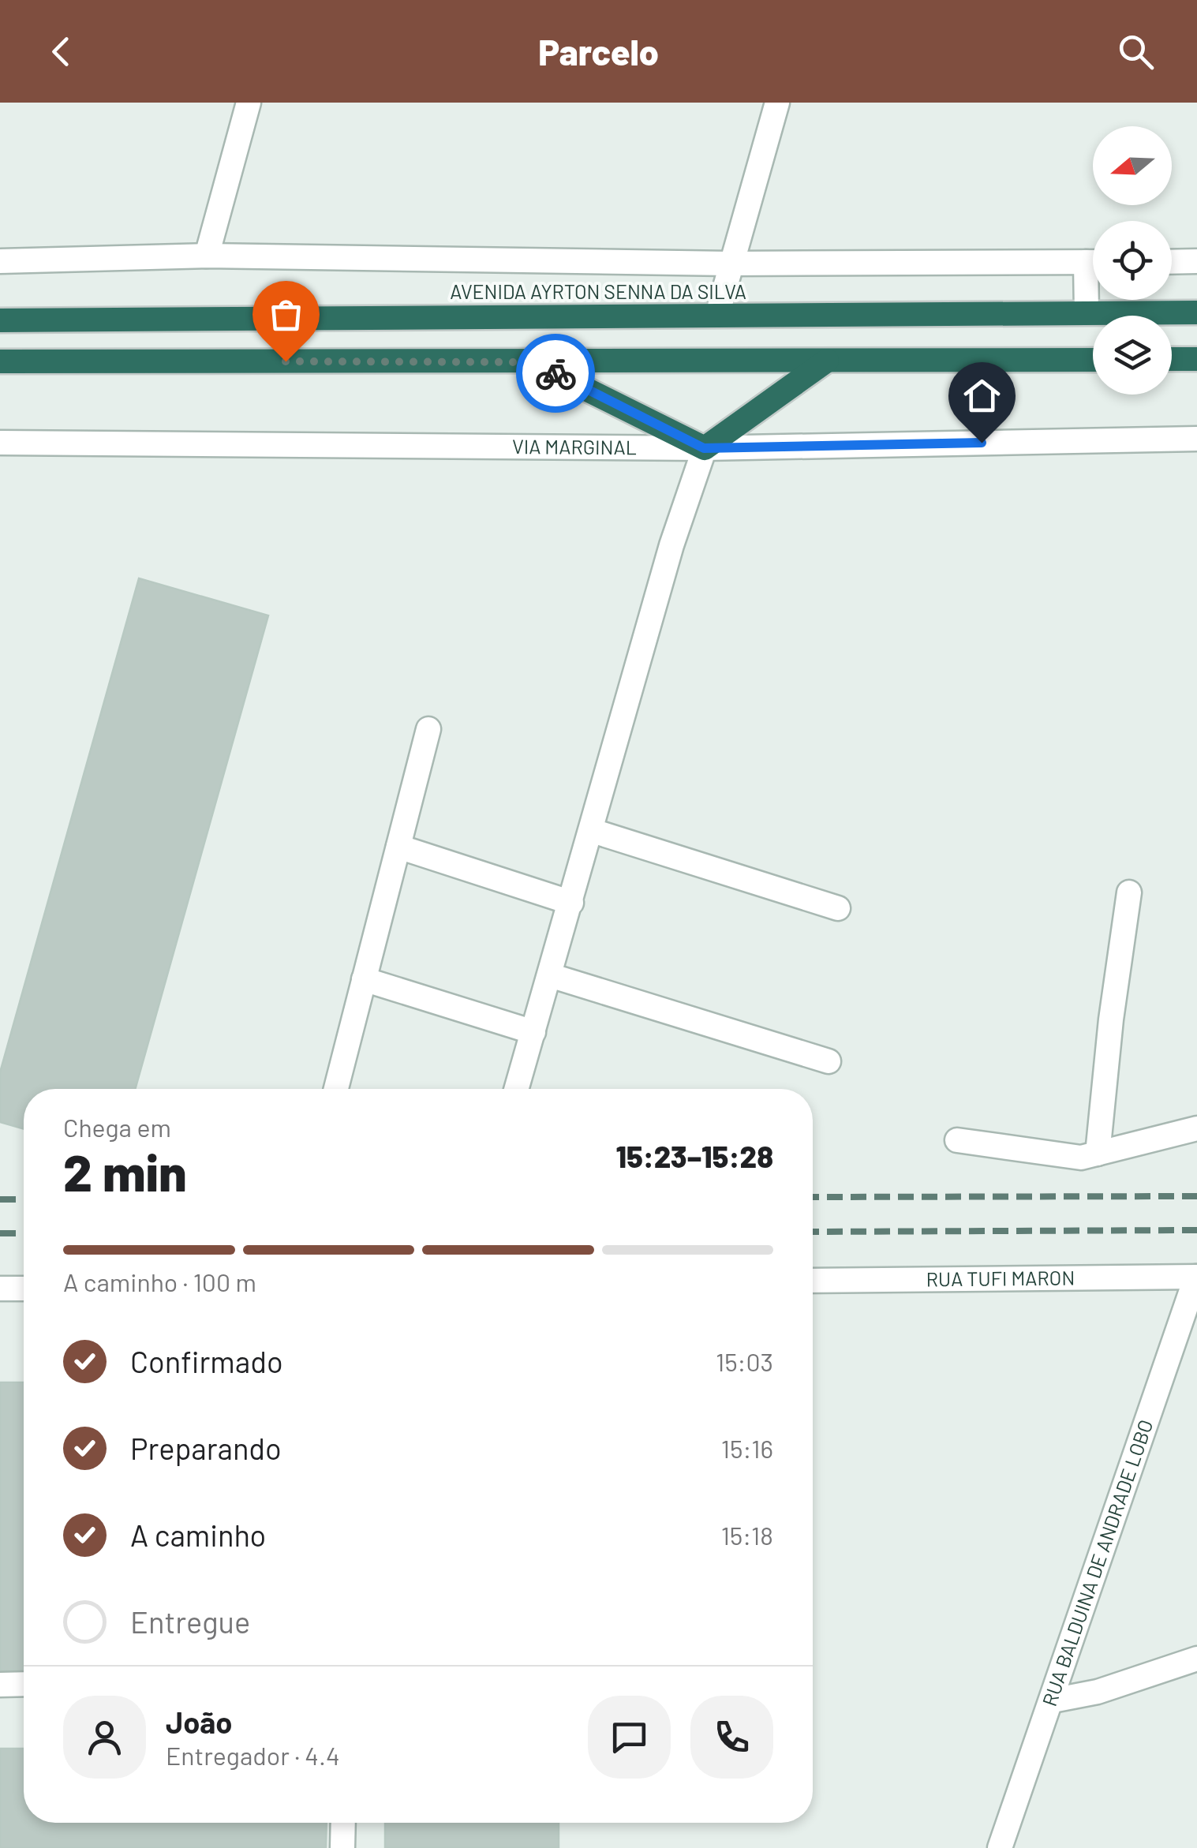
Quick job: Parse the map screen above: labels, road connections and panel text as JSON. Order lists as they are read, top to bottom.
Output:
{
  "streets": {
    "highway": ["AVENIDA AYRTON SENNA DA SILVA"],
    "street": ["VIA MARGINAL", "RUA TUFI MARON", "RUA BALDUINA DE ANDRADE LOBO"]
  },
  "crossings": [
    ["RUA TUFI MARON", "RUA BALDUINA DE ANDRADE LOBO"]
  ],
  "north": "left",
  "page": {
    "header": "Parcelo",
    "heading": ["2 min", "Chega em", "15:23–15:28"],
    "panel": ["João", "Entregador · 4.4"],
    "bar": "A caminho · 100 m",
    "list": [
      ["Confirmado", "15:03"],
      ["Preparando", "15:16"],
      ["A caminho", "15:18"],
      "Entregue"
    ]
  }
}
